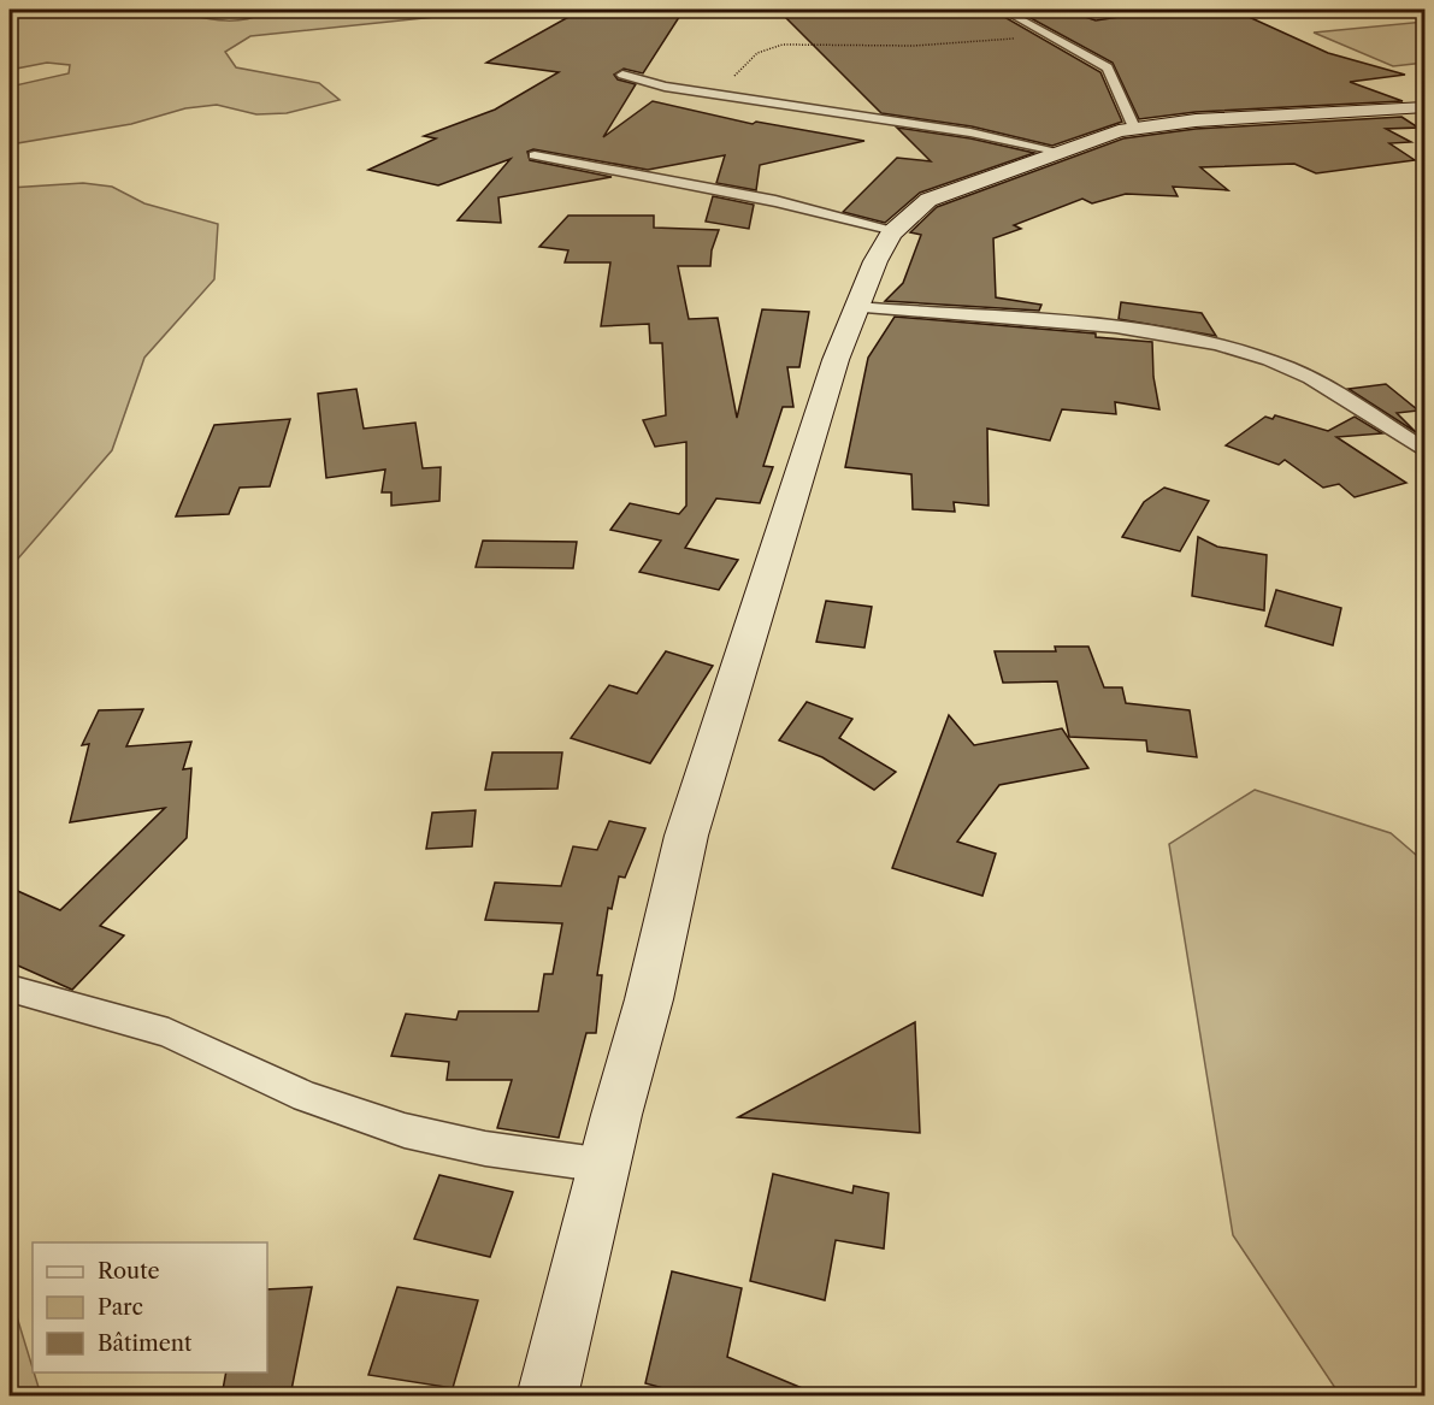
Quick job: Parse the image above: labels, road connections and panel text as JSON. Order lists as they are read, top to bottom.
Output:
{
  "legend": ["Route", "Parc", "Bâtiment"]
}
